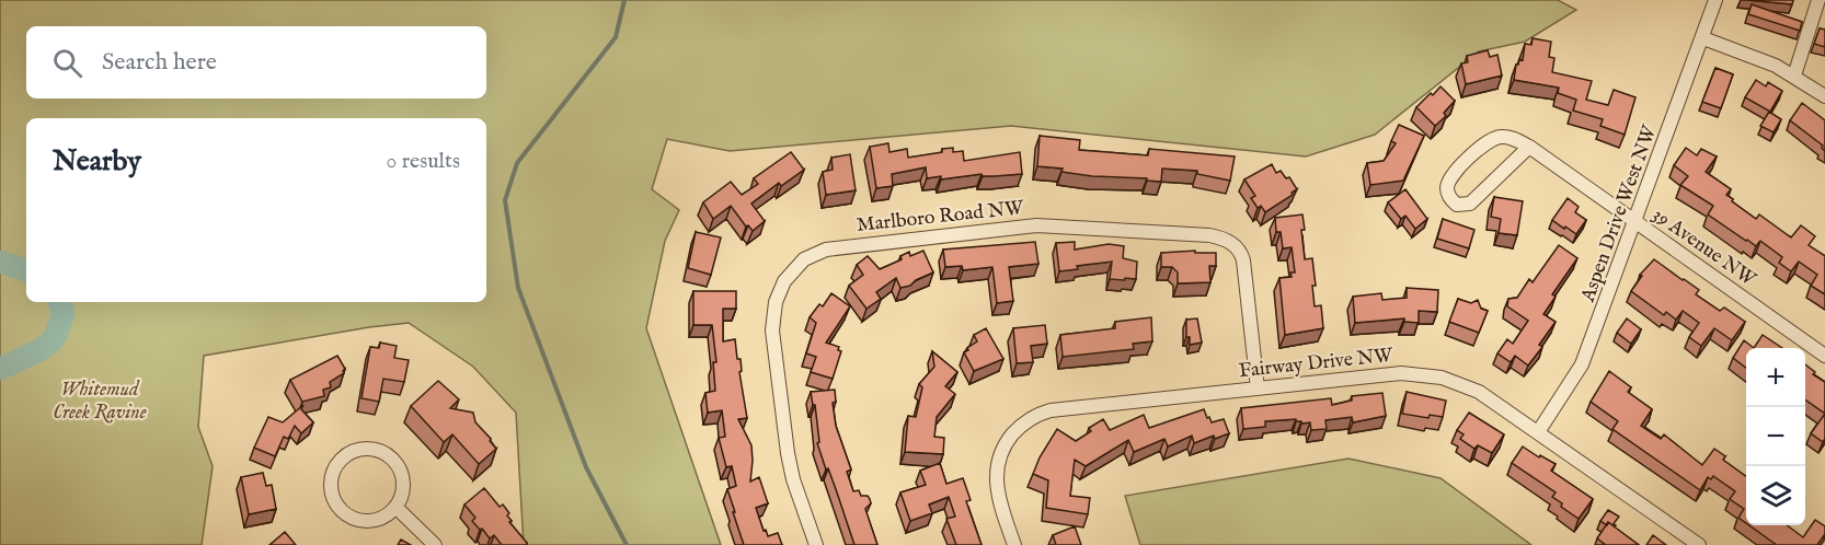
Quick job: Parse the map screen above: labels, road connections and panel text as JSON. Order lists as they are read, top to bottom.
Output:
{
  "streets": {
    "street": [
      "Aspen Drive West NW",
      "Marlboro Road NW",
      "39 Avenue NW",
      "Fairway Drive NW"
    ]
  },
  "crossings": [
    ["Aspen Drive West NW", "39 Avenue NW"],
    ["Aspen Drive West NW", "Fairway Drive NW"],
    ["Marlboro Road NW", "Fairway Drive NW"]
  ],
  "parks": ["Whitemud Creek Ravine"],
  "page": {
    "search": "Search here",
    "heading": ["Nearby", "0 results"],
    "map_buttons": ["+", "−"]
  }
}
